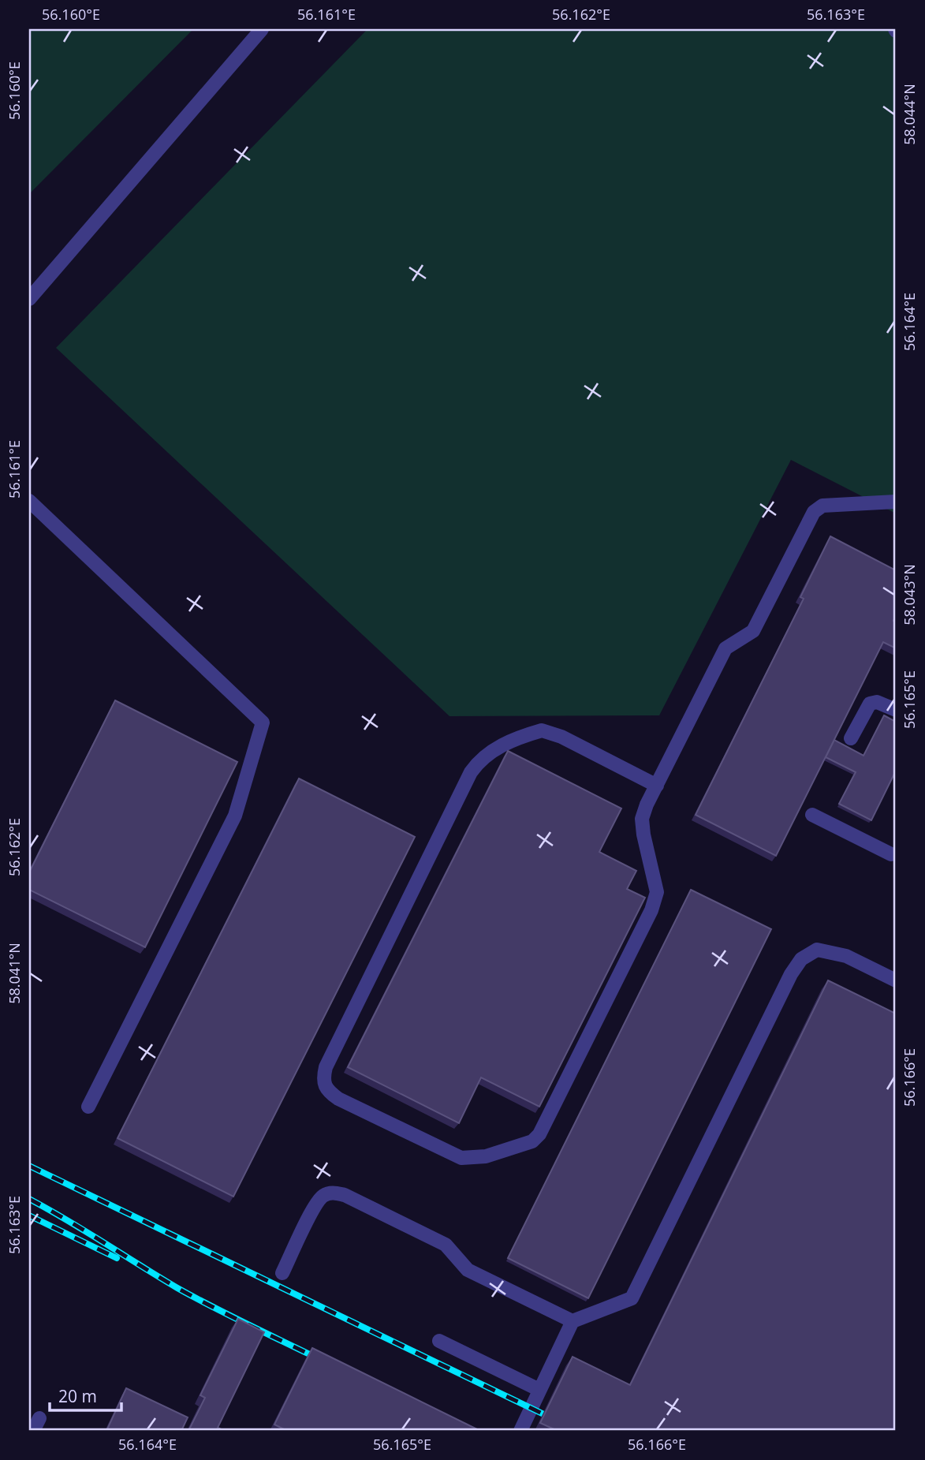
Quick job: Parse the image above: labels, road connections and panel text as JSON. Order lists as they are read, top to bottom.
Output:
{
  "scale_bar": "20 m",
  "coordinates": [
    "56.160°E",
    "56.161°E",
    "56.162°E",
    "56.163°E",
    "58.044°N",
    "56.164°E",
    "58.043°N",
    "56.165°E",
    "58.041°N",
    "56.166°E"
  ]
}
